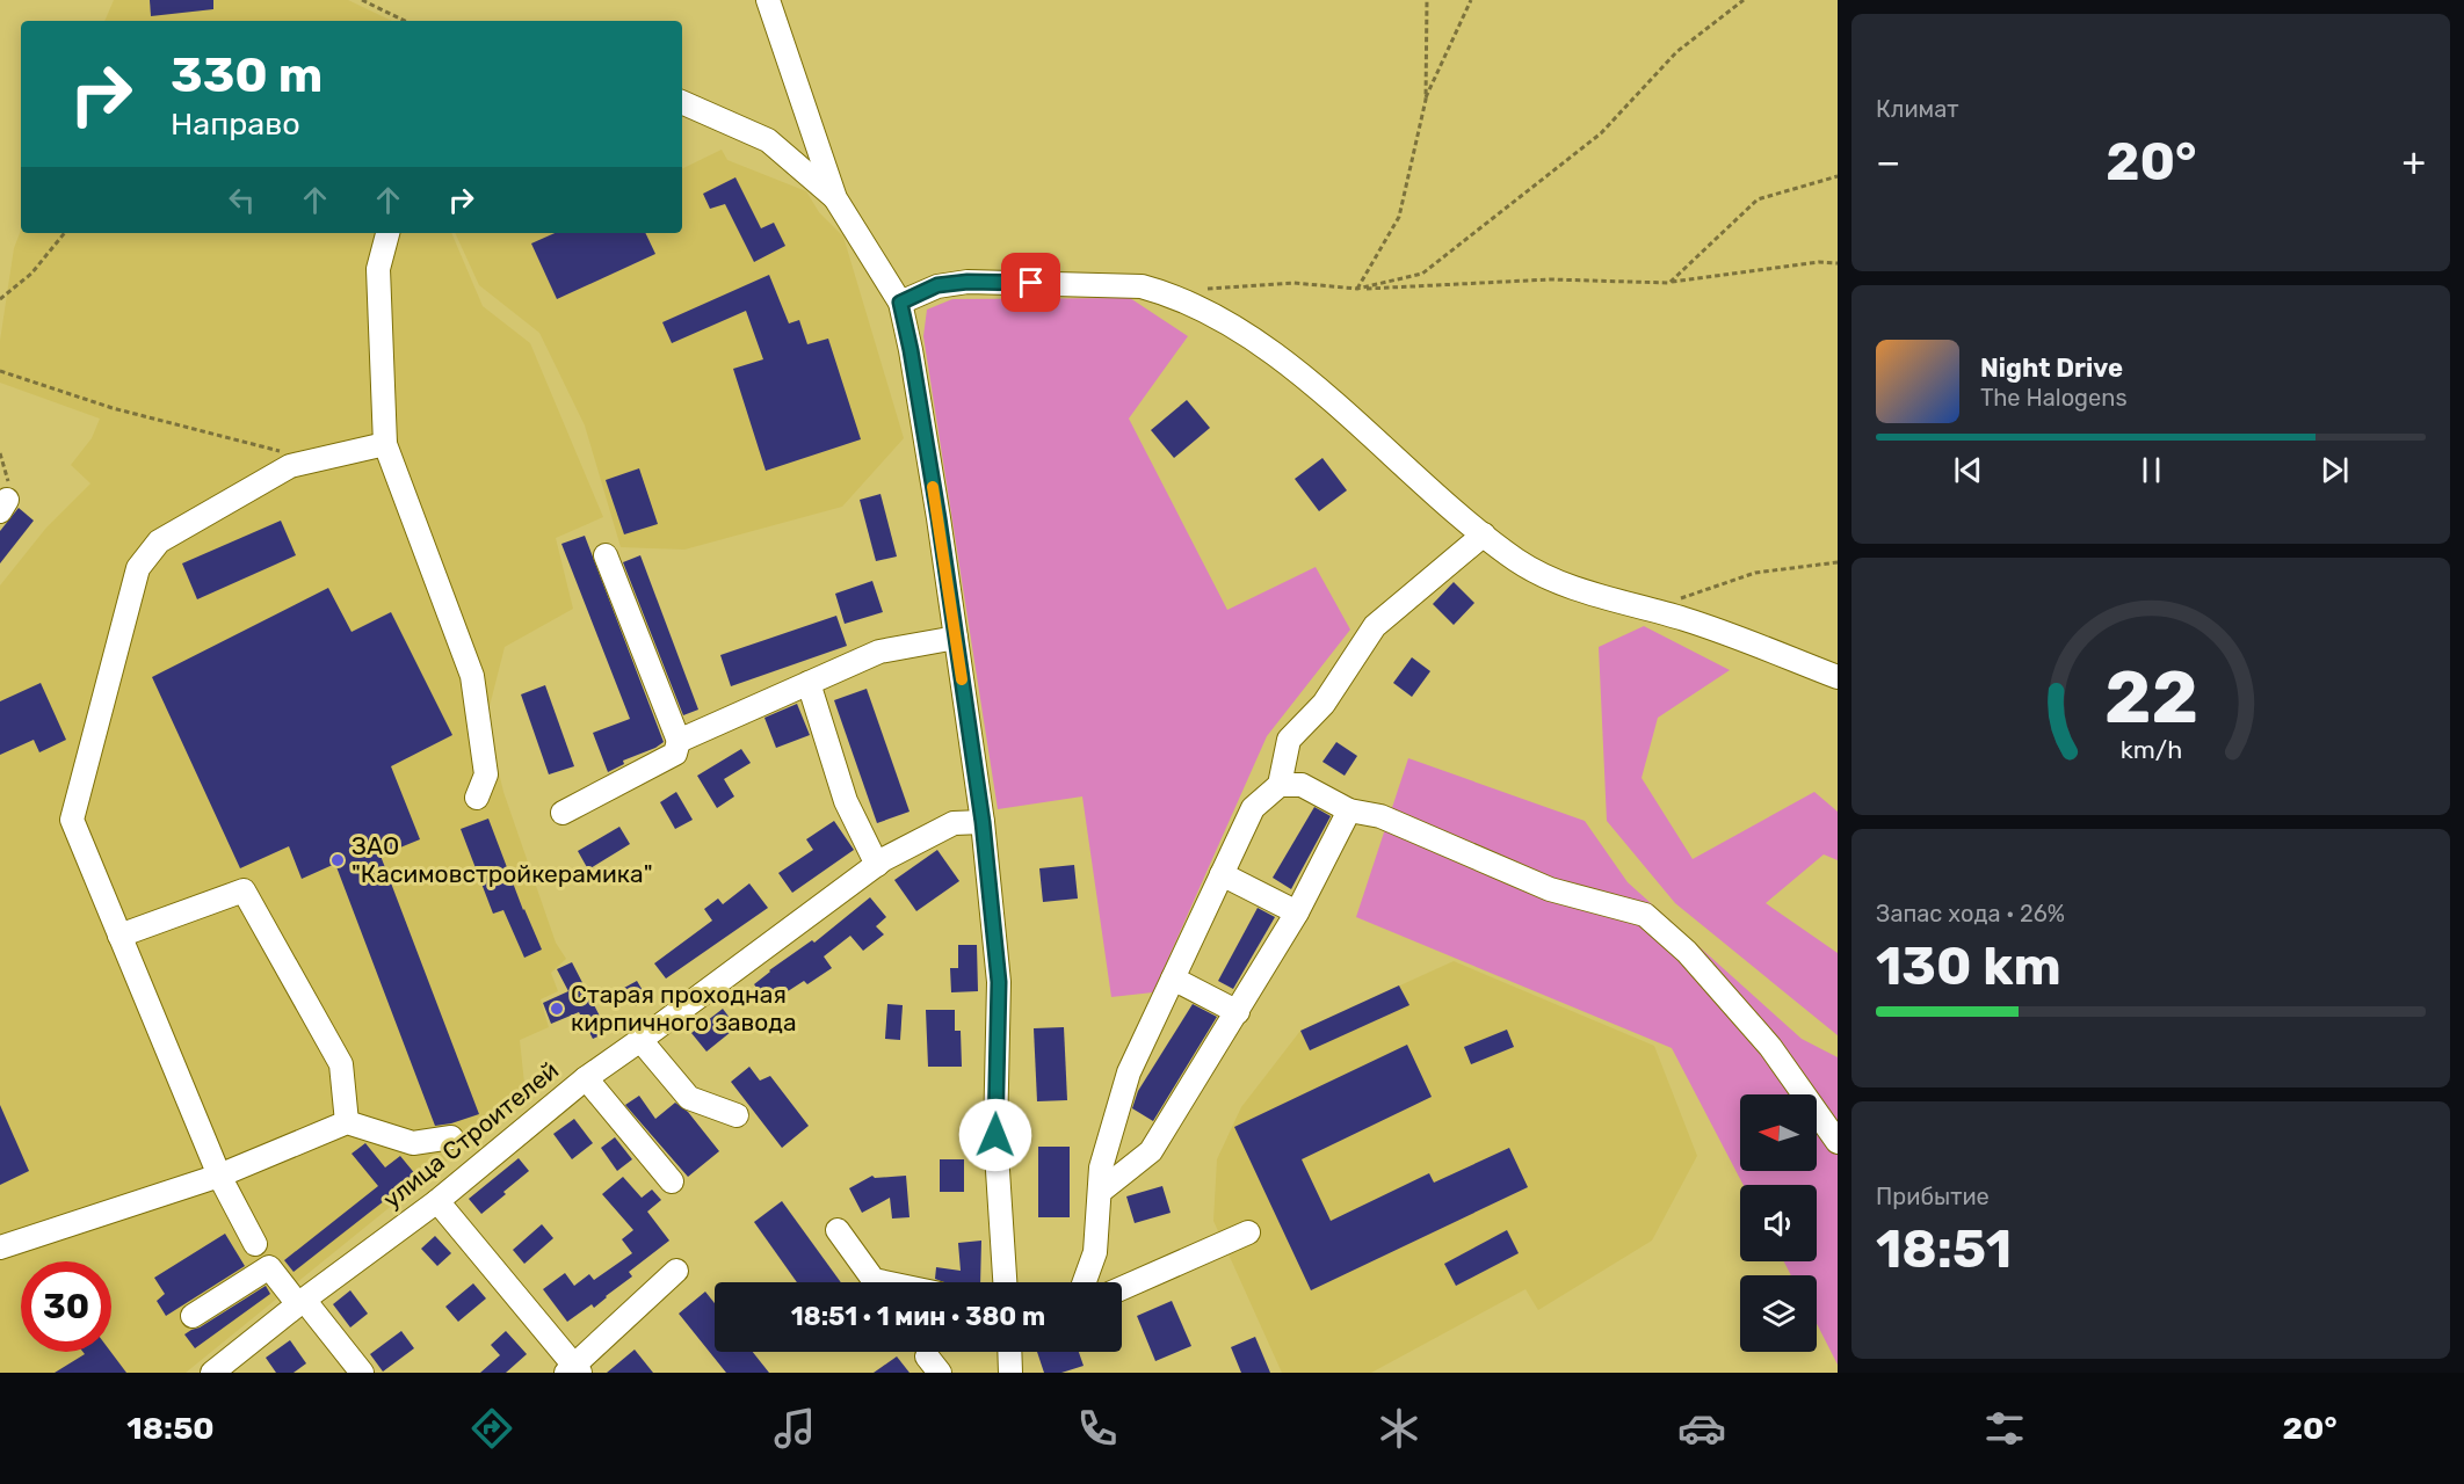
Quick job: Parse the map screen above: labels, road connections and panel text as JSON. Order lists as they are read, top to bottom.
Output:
{
  "streets": {
    "street": ["улица Строителей"]
  },
  "places": ["ЗАО \"Касимовстройкерамика\"", "Старая проходная кирпичного завода"],
  "north": "left",
  "page": {
    "tile": [
      "Климат",
      ["Запас хода · 26%", "130 km"],
      ["Прибытие", "18:51"]
    ],
    "turn": ["330 m", "Направо"],
    "heat": ["−", "20°", "+"],
    "song": ["Night Drive", "The Halogens"],
    "limit": "30",
    "trip": "18:51 · 1 мин · 380 m",
    "tabs": ["18:50", "20°"],
    "gauge": ["22", "km/h"]
  }
}
